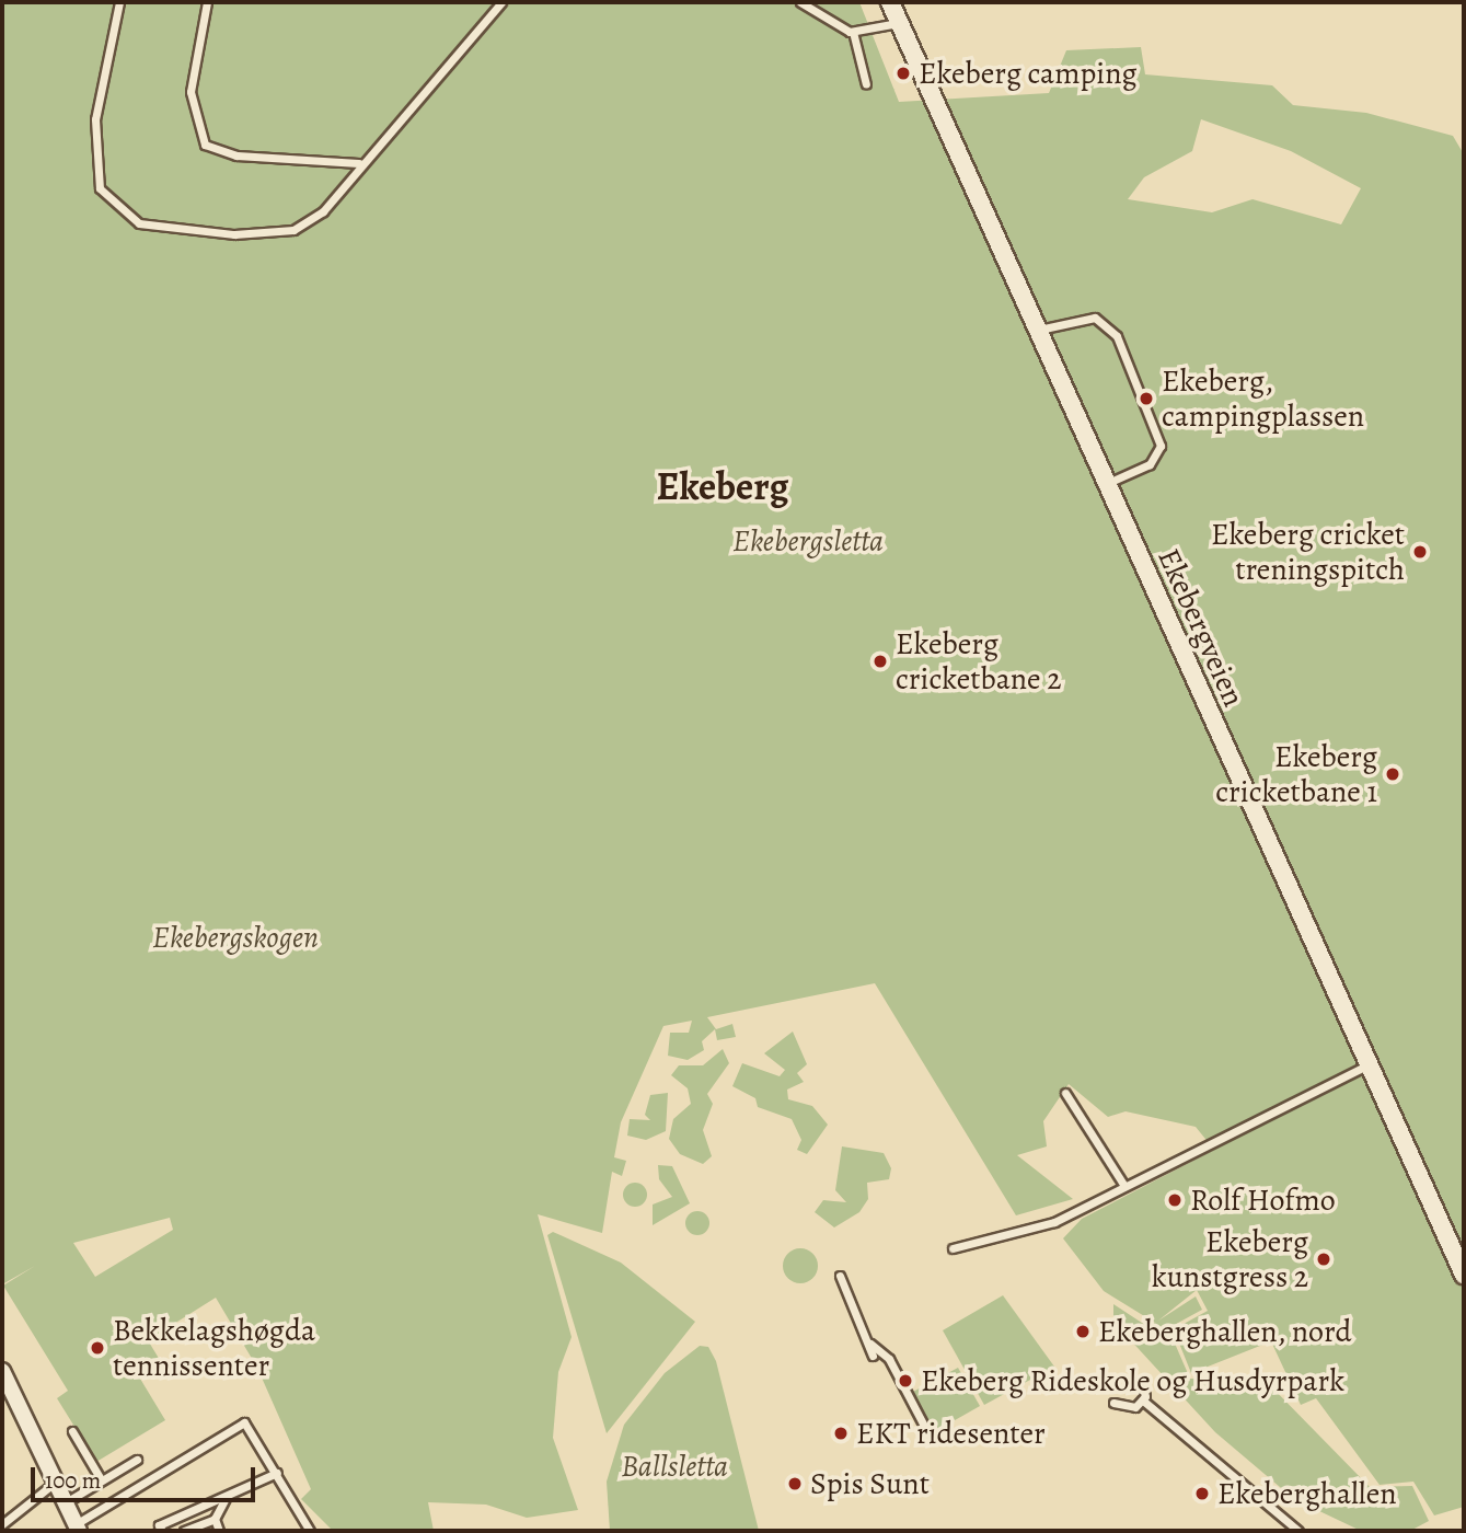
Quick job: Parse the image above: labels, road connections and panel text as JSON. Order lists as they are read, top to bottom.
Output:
{
  "streets": {
    "street": ["Ekebergveien"]
  },
  "districts": ["Ekeberg"],
  "parks": ["Ekebergsletta", "Ekebergskogen", "Ballsletta"],
  "places": [
    "Ekeberg camping",
    "Ekeberg, campingplassen",
    "Ekeberg cricket treningspitch",
    "Ekeberg cricketbane 2",
    "Ekeberg cricketbane 1",
    "Rolf Hofmo",
    "Ekeberg kunstgress 2",
    "Ekeberghallen, nord",
    "Bekkelagshøgda tennissenter",
    "Ekeberg Rideskole og Husdyrpark",
    "EKT ridesenter",
    "Spis Sunt",
    "Ekeberghallen"
  ],
  "scale_bar": "100 m"
}
